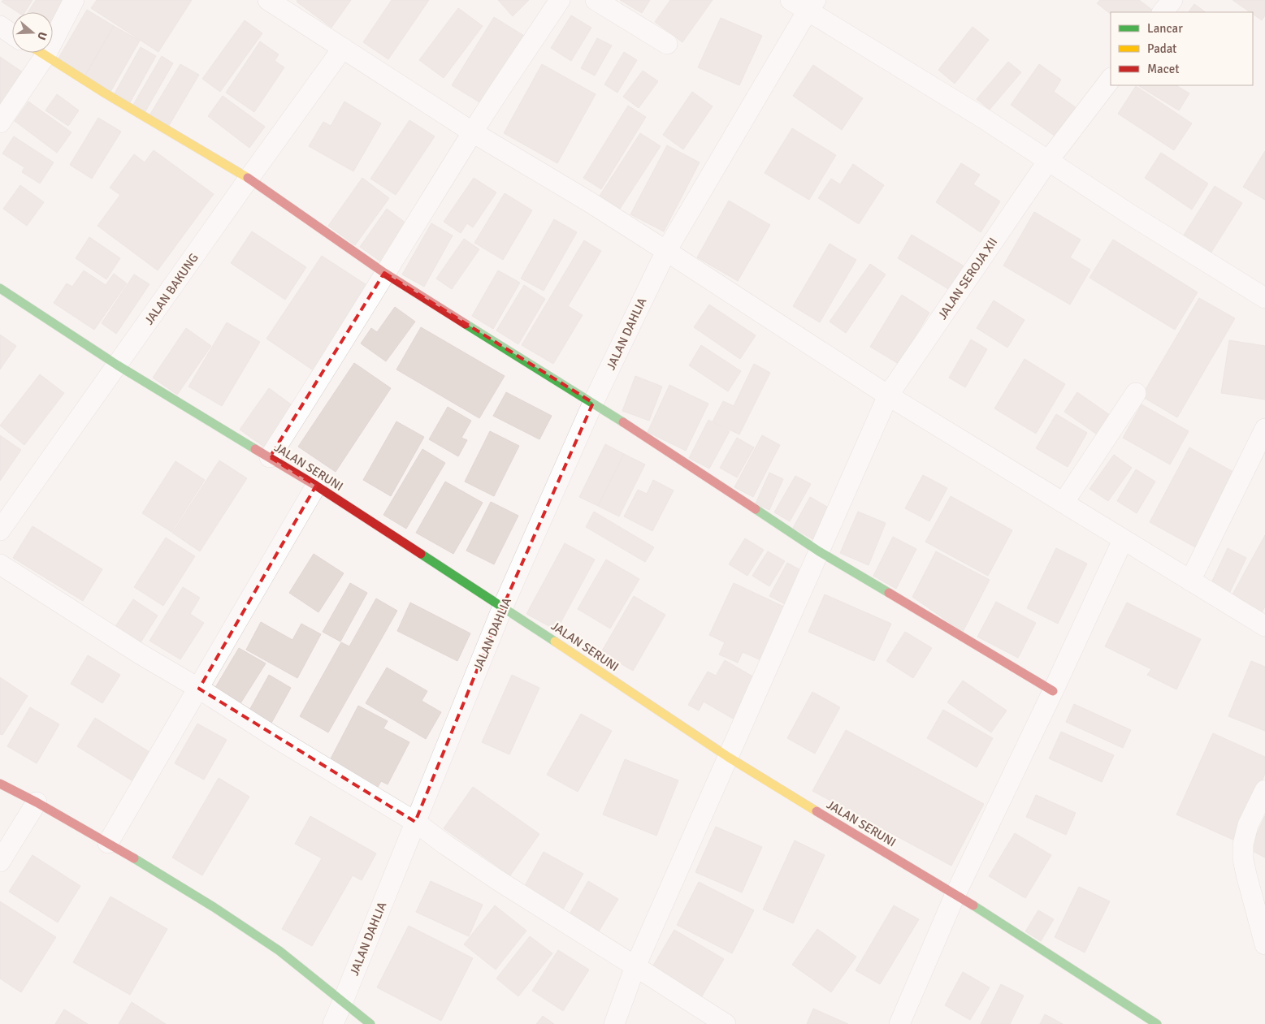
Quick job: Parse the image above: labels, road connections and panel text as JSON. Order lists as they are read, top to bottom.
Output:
{
  "streets": {
    "street": [
      "JALAN SEROJA XII",
      "JALAN BAKUNG",
      "JALAN DAHLIA",
      "JALAN SERUNI"
    ]
  },
  "crossings": [
    ["JALAN SEROJA XII", "JALAN SERUNI"],
    ["JALAN BAKUNG", "JALAN SERUNI"],
    ["JALAN DAHLIA", "JALAN SERUNI"]
  ],
  "legend": ["Lancar", "Padat", "Macet"],
  "north": "right"
}
